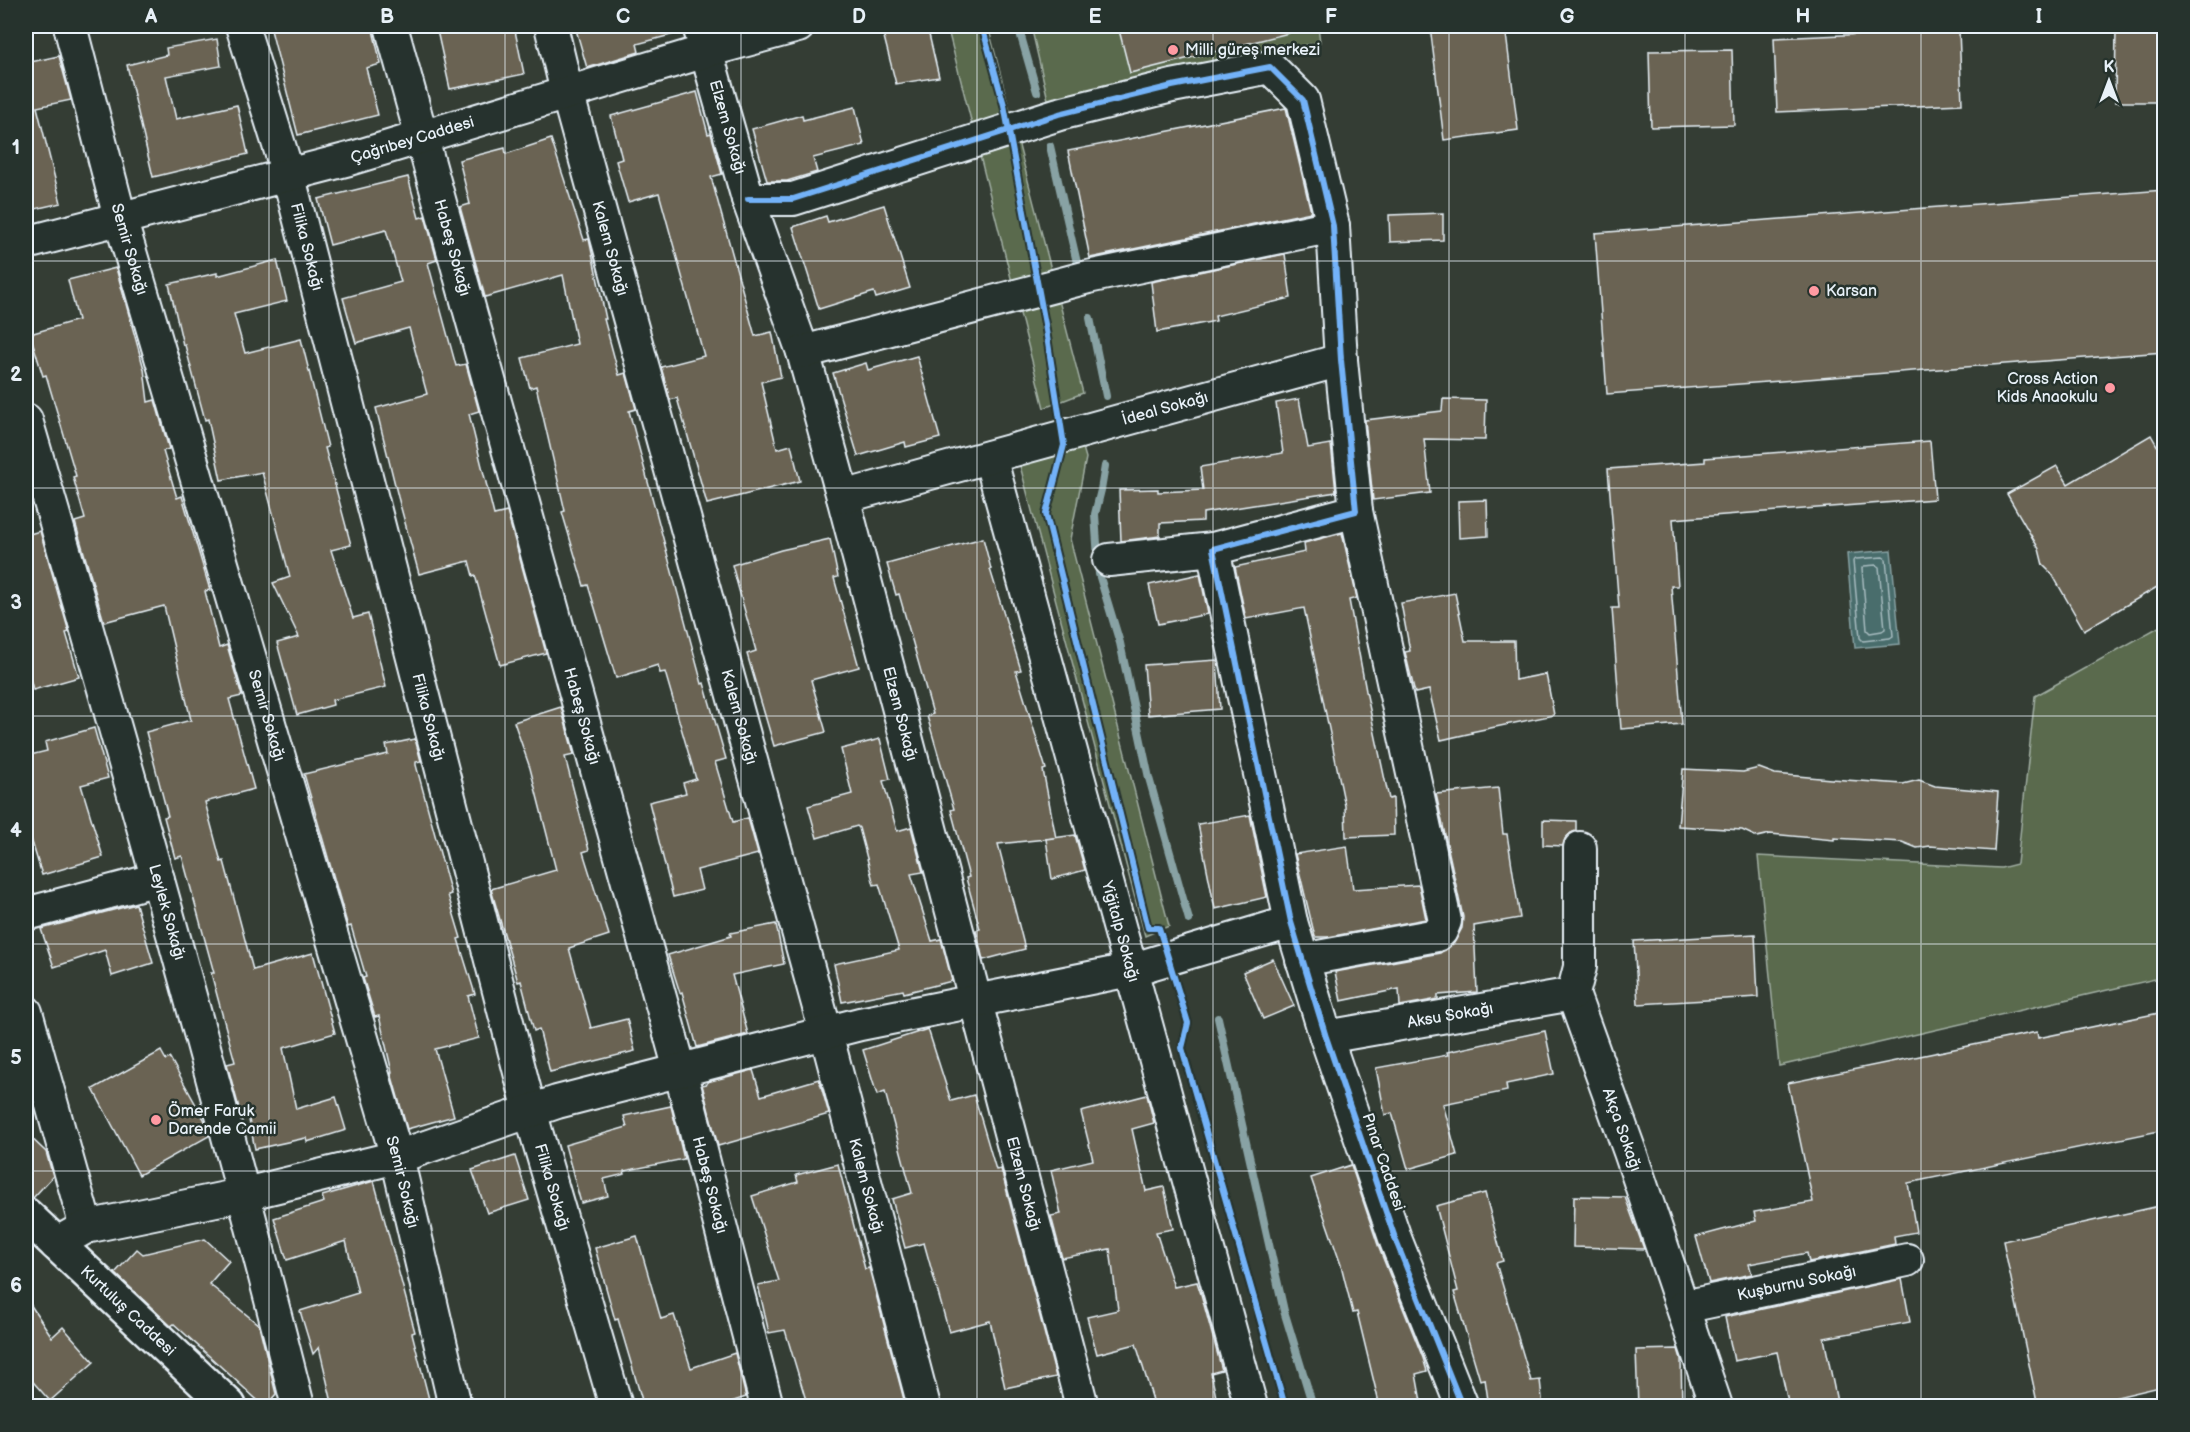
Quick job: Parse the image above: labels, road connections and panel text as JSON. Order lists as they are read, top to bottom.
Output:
{
  "streets": {
    "main road": ["Kurtuluş Caddesi"],
    "street": [
      "Elzem Sokağı",
      "Çağrıbey Caddesi",
      "Filika Sokağı",
      "Habeş Sokağı",
      "Kalem Sokağı",
      "Semir Sokağı",
      "İdeal Sokağı",
      "Leylek Sokağı",
      "Yiğitalp Sokağı",
      "Aksu Sokağı",
      "Akça Sokağı",
      "Pınar Caddesi",
      "Kuşburnu Sokağı"
    ]
  },
  "crossings": [
    ["Elzem Sokağı", "Çağrıbey Caddesi"],
    ["Elzem Sokağı", "İdeal Sokağı"],
    ["Çağrıbey Caddesi", "Filika Sokağı"],
    ["Çağrıbey Caddesi", "Habeş Sokağı"],
    ["Çağrıbey Caddesi", "Kalem Sokağı"],
    ["Çağrıbey Caddesi", "Semir Sokağı"],
    ["İdeal Sokağı", "Yiğitalp Sokağı"],
    ["Aksu Sokağı", "Akça Sokağı"],
    ["Aksu Sokağı", "Pınar Caddesi"],
    ["Akça Sokağı", "Kuşburnu Sokağı"]
  ],
  "places": [
    "Milli güreş merkezi",
    "Karsan",
    "Cross Action Kids Anaokulu",
    "Ömer Faruk Darende Camii"
  ],
  "north": "top",
  "grid": {
    "columns": [
      "A",
      "B",
      "C",
      "D",
      "E",
      "F",
      "G",
      "H",
      "I"
    ],
    "rows": [
      "1",
      "2",
      "3",
      "4",
      "5",
      "6"
    ]
  }
}
